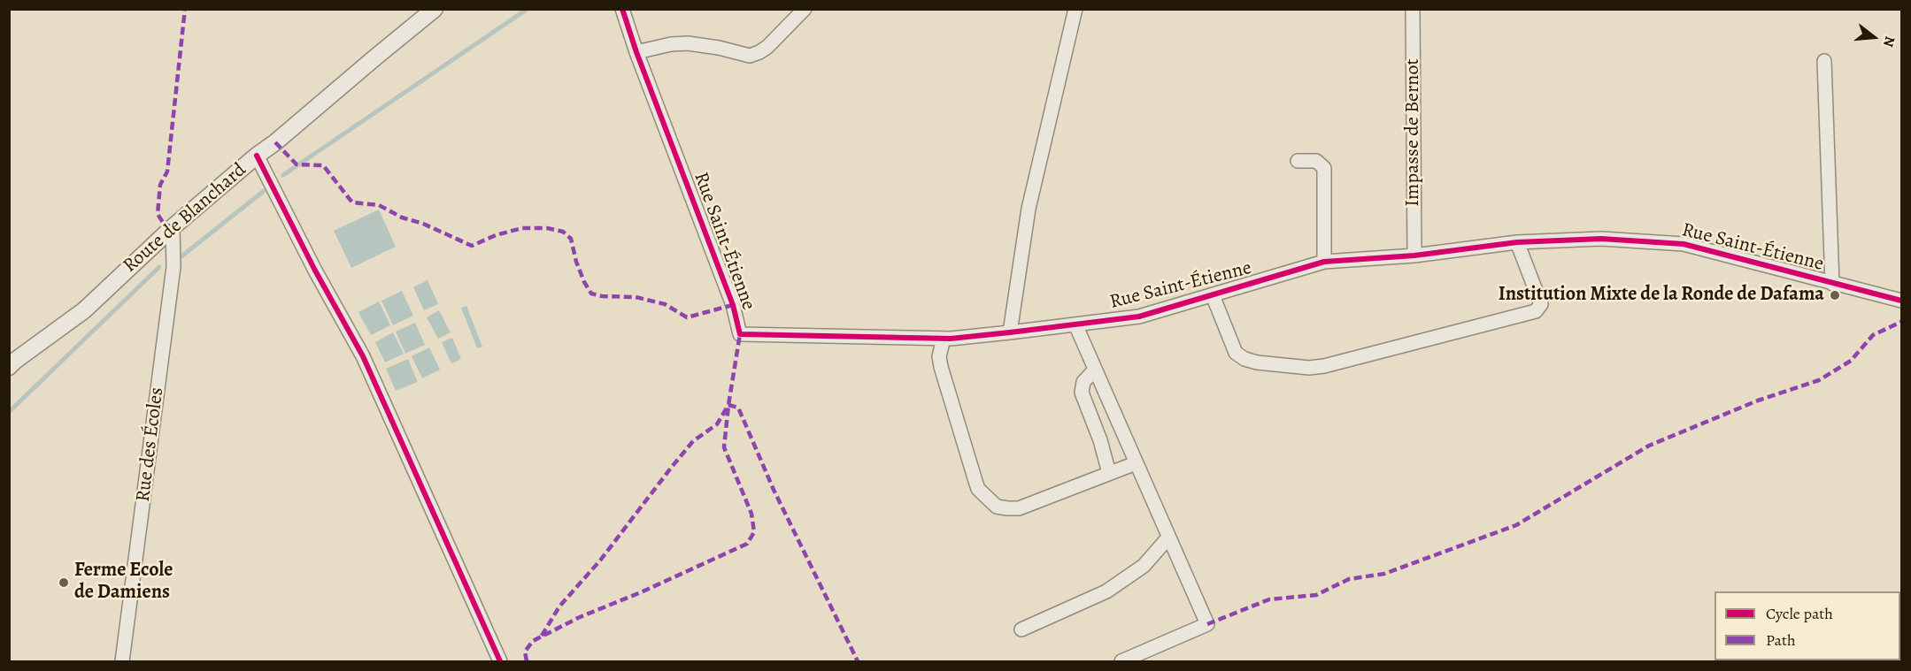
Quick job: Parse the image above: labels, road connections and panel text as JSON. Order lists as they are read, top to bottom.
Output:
{
  "streets": {
    "street": [
      "Impasse de Bernot",
      "Route de Blanchard",
      "Rue Saint-Étienne",
      "Rue des Écoles"
    ]
  },
  "crossings": [
    ["Impasse de Bernot", "Rue Saint-Étienne"],
    ["Route de Blanchard", "Rue des Écoles"]
  ],
  "places": ["Institution Mixte de la Ronde de Dafama", "Ferme Ecole de Damiens"],
  "legend": ["Cycle path", "Path"],
  "north": "right"
}
